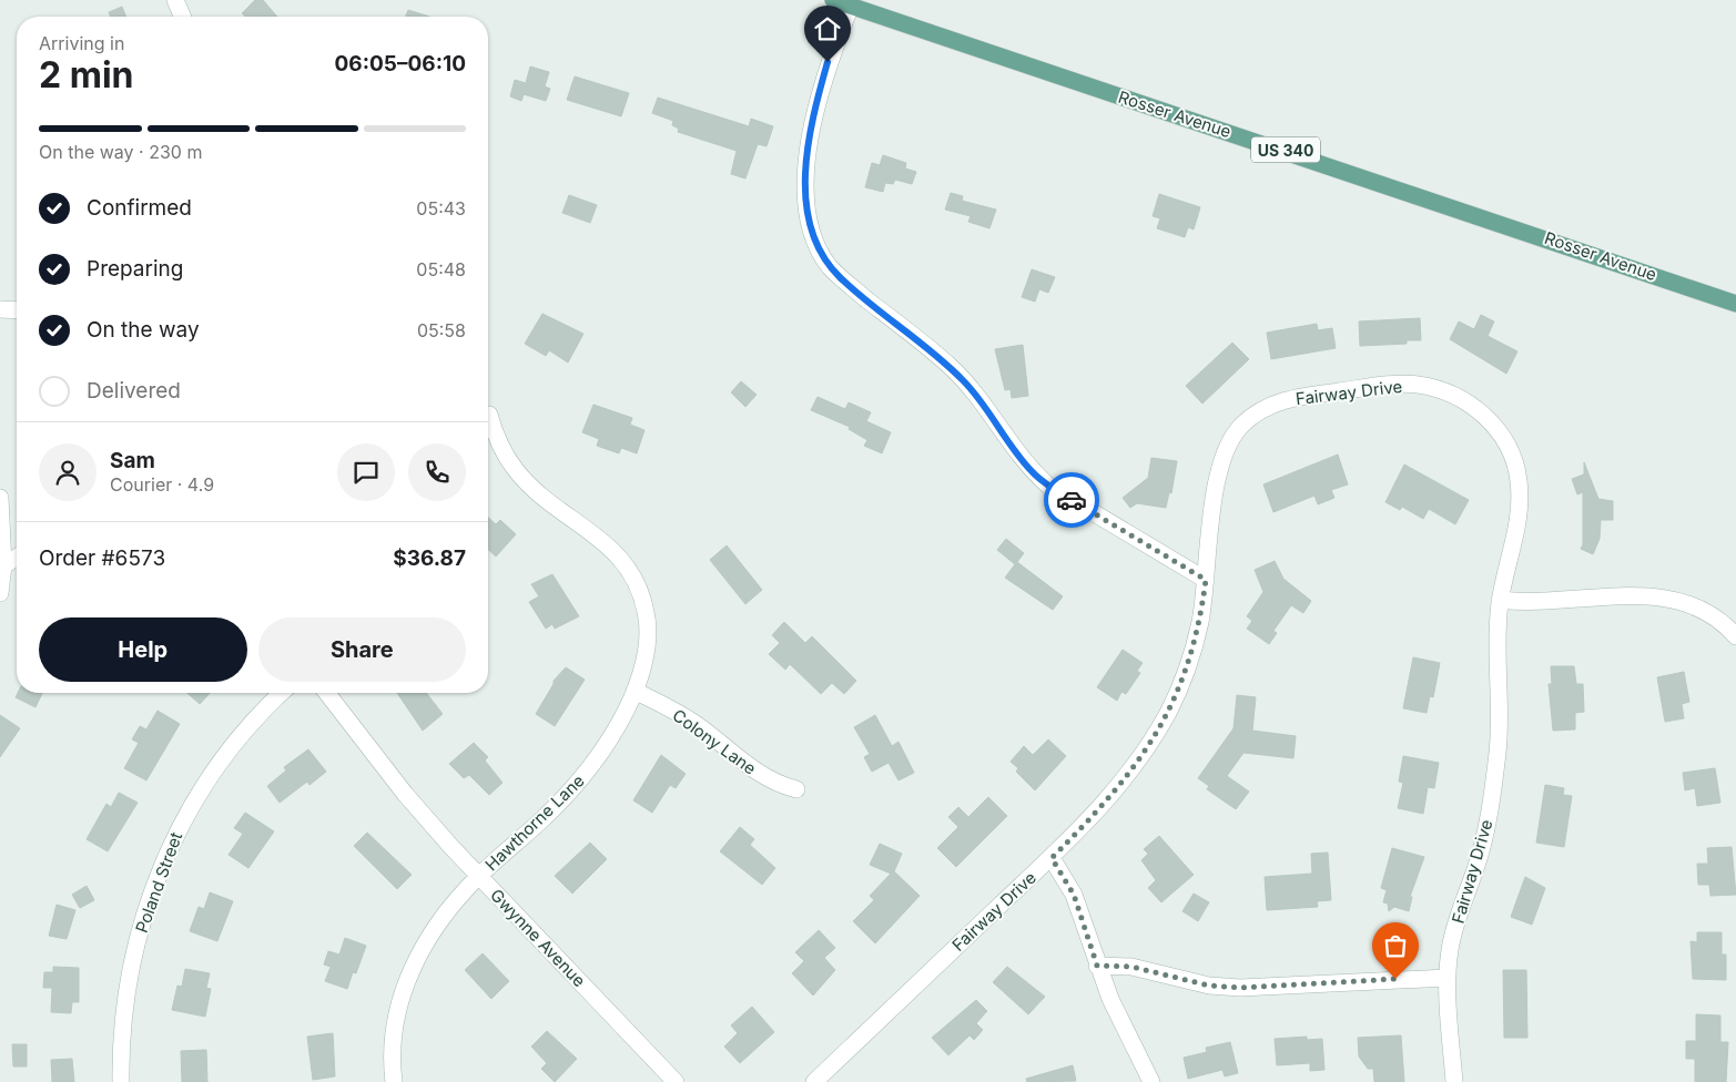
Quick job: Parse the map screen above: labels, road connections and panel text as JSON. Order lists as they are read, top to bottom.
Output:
{
  "streets": {
    "main road": ["Rosser Avenue", "US 340"],
    "street": [
      "Fairway Drive",
      "Colony Lane",
      "Hawthorne Lane",
      "Poland Street",
      "Gwynne Avenue"
    ]
  },
  "crossings": [
    ["Colony Lane", "Hawthorne Lane"],
    ["Hawthorne Lane", "Gwynne Avenue"]
  ],
  "page": {
    "heading": ["2 min", "Arriving in", "06:05–06:10"],
    "panel": [
      "Sam",
      "Courier · 4.9",
      "Order #6573",
      "$36.87"
    ],
    "bar": "On the way · 230 m",
    "list": [
      ["Confirmed", "05:43"],
      ["Preparing", "05:48"],
      ["On the way", "05:58"],
      "Delivered"
    ],
    "buttons": ["Help", "Share"]
  }
}
